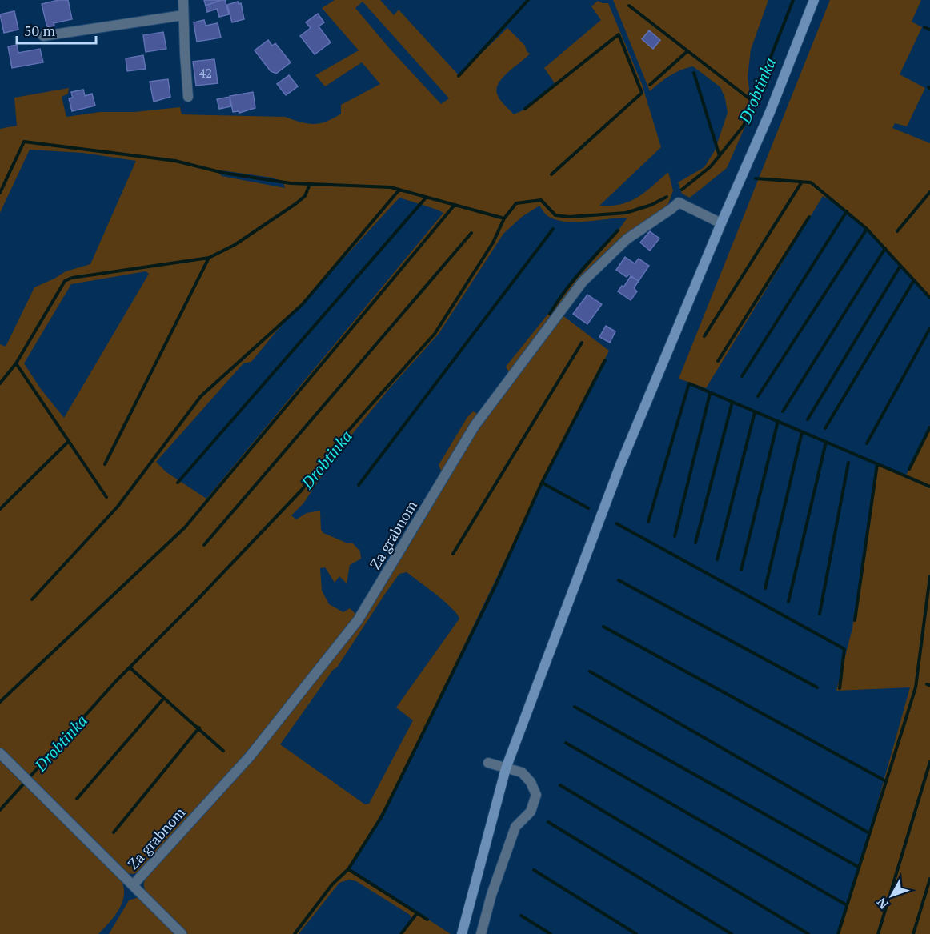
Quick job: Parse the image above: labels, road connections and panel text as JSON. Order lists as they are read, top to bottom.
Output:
{
  "streets": {
    "street": ["Za grabnom"]
  },
  "water": ["Drobtinka"],
  "house_numbers": ["42"],
  "scale_bar": "50 m",
  "north": "bottom left"
}
